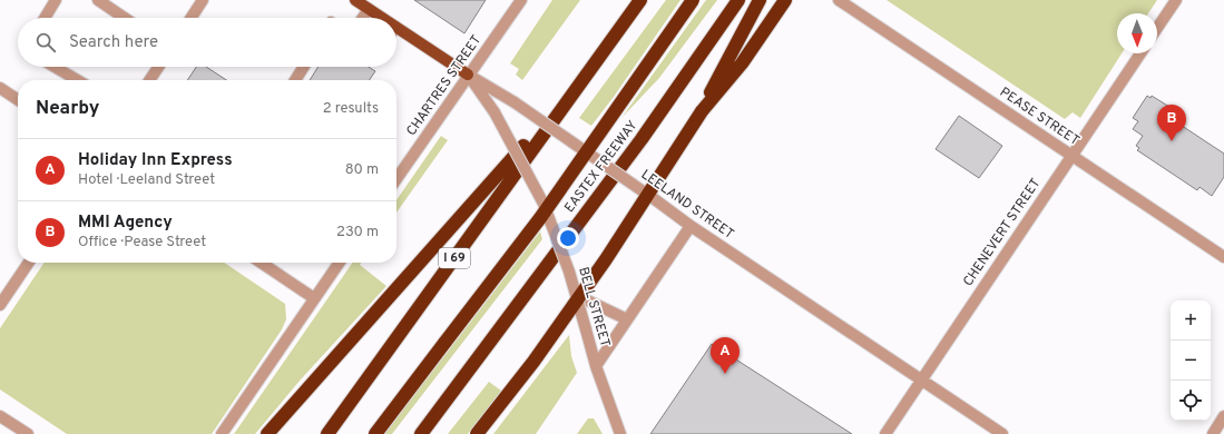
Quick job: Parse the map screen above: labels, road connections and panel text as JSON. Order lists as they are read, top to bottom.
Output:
{
  "streets": {
    "highway": ["EASTEX FREEWAY", "I 69"],
    "main road": ["LEELAND STREET"],
    "street": [
      "CHARTRES STREET",
      "PEASE STREET",
      "CHENEVERT STREET",
      "BELL STREET"
    ]
  },
  "crossings": [
    ["CHARTRES STREET", "LEELAND STREET"],
    ["CHARTRES STREET", "BELL STREET"],
    ["PEASE STREET", "CHENEVERT STREET"],
    ["LEELAND STREET", "CHENEVERT STREET"],
    ["LEELAND STREET", "BELL STREET"]
  ],
  "north": "bottom",
  "page": {
    "search": "Search here",
    "heading": ["Nearby", "2 results"],
    "pins": ["B", "A"],
    "list": [
      {
        "mark": "A",
        "name": "Holiday Inn Express",
        "note": "Hotel · Leeland Street",
        "value": "80 m"
      },
      {
        "mark": "B",
        "name": "MMI Agency",
        "note": "Office · Pease Street",
        "value": "230 m"
      }
    ],
    "map_buttons": ["+", "−"]
  }
}
